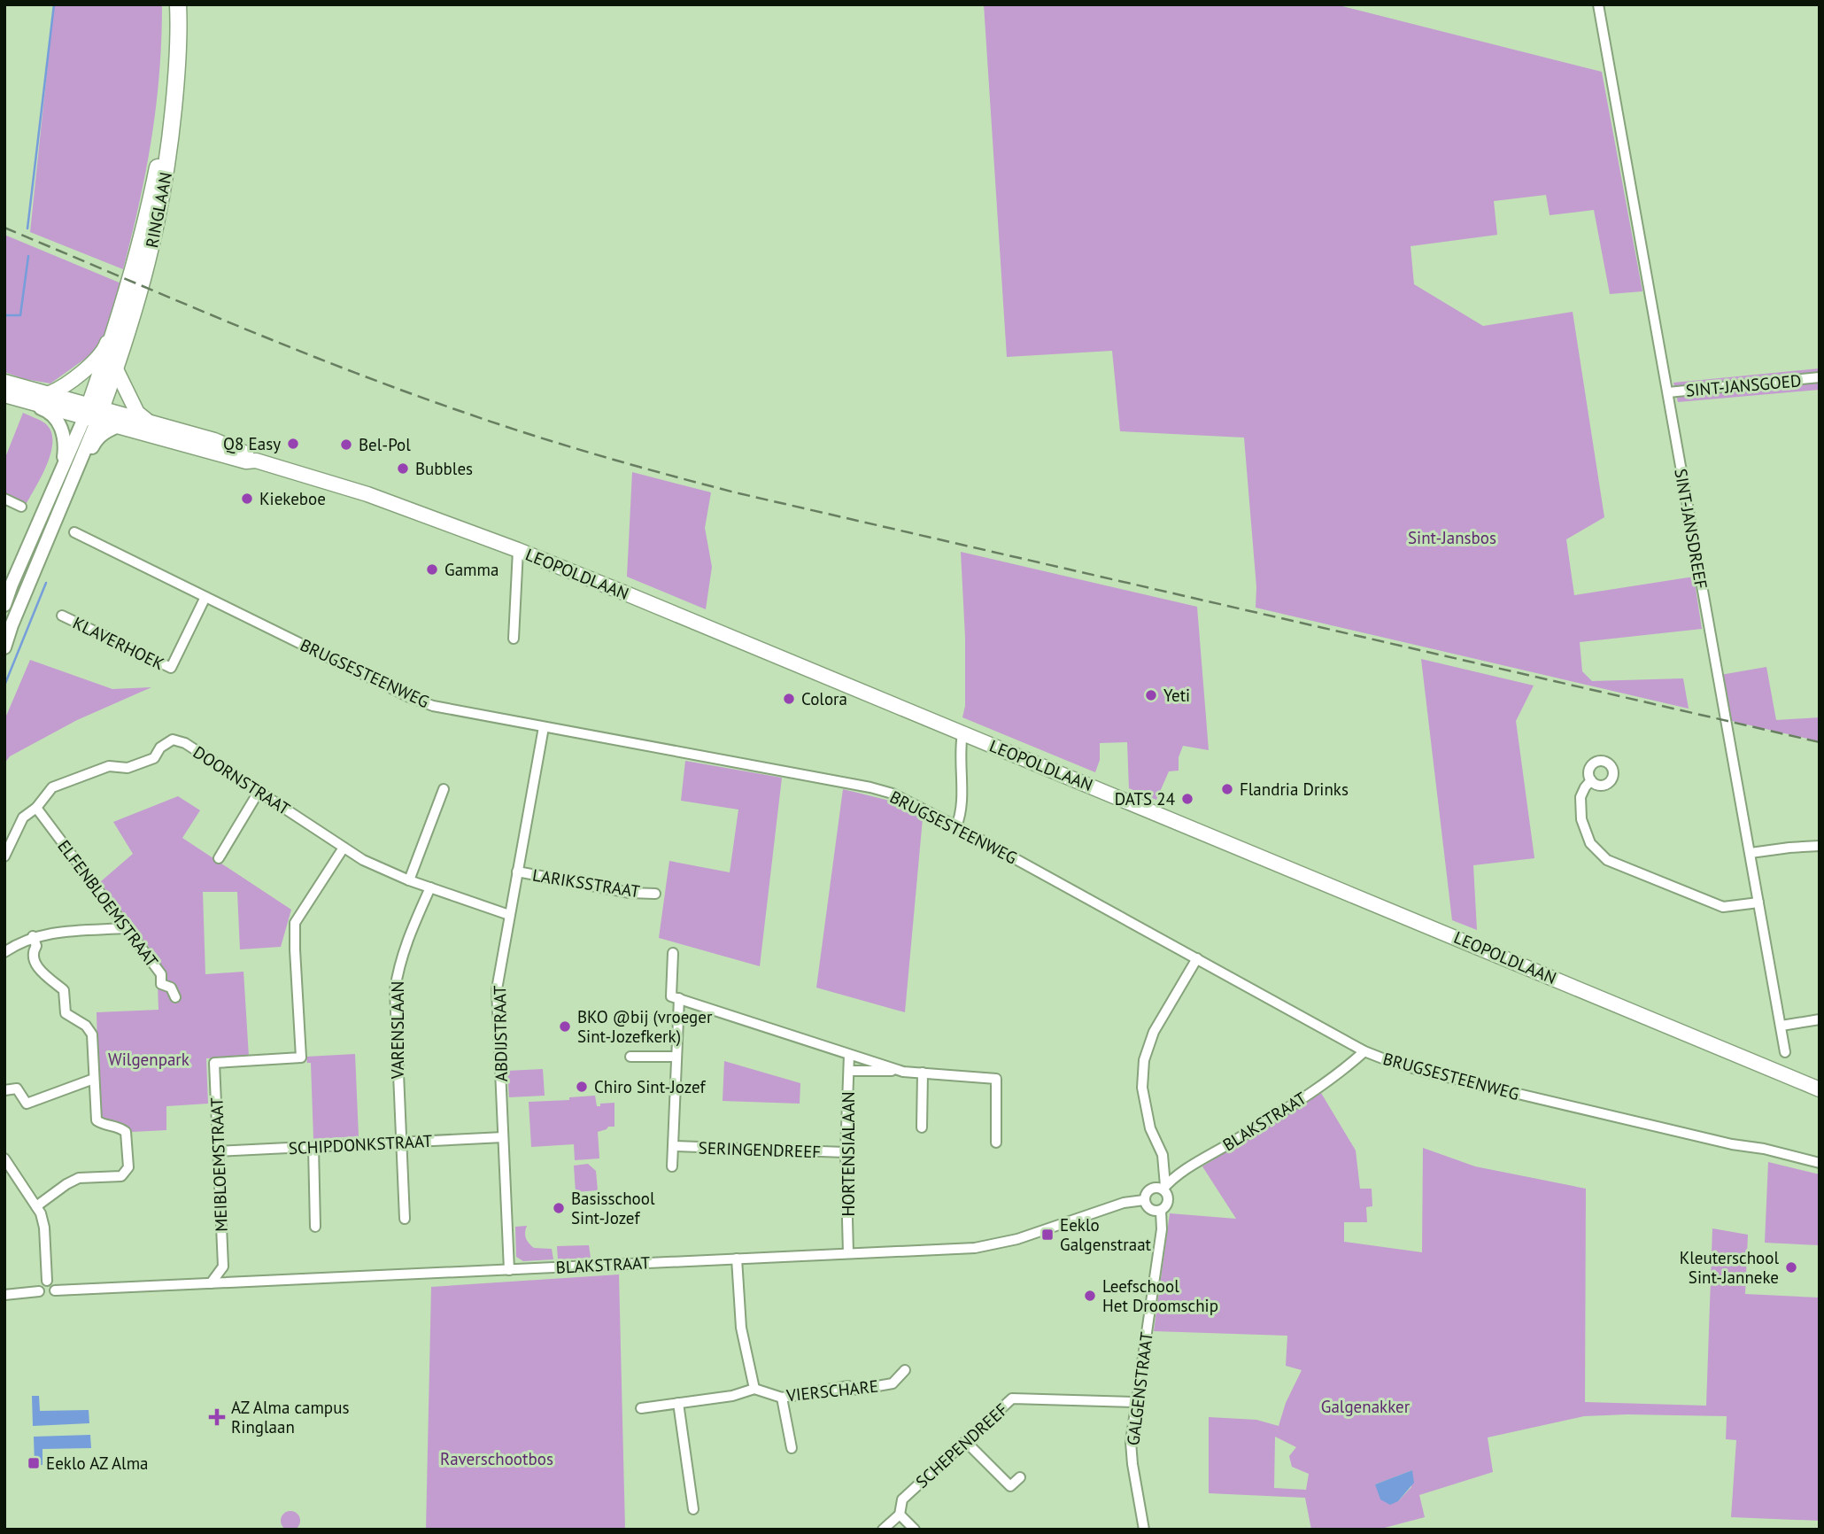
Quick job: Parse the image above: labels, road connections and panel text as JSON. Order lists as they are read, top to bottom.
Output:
{
  "streets": {
    "highway": ["RINGLAAN"],
    "main road": ["LEOPOLDLAAN"],
    "street": [
      "SINT-JANSGOED",
      "SINT-JANSDREEF",
      "KLAVERHOEK",
      "BRUGSESTEENWEG",
      "DOORNSTRAAT",
      "LARIKSSTRAAT",
      "ELFENBLOEMSTRAAT",
      "VARENSLAAN",
      "ABDIJSTRAAT",
      "BLAKSTRAAT",
      "SCHIPDONKSTRAAT",
      "SERINGENDREEF",
      "HORTENSIALAAN",
      "MEIBLOEMSTRAAT",
      "GALGENSTRAAT",
      "VIERSCHARE",
      "SCHEPENDREEF"
    ]
  },
  "crossings": [
    ["RINGLAAN", "LEOPOLDLAAN"],
    ["SINT-JANSGOED", "SINT-JANSDREEF"],
    ["KLAVERHOEK", "BRUGSESTEENWEG"],
    ["BRUGSESTEENWEG", "ABDIJSTRAAT"],
    ["BRUGSESTEENWEG", "BLAKSTRAAT"],
    ["DOORNSTRAAT", "ELFENBLOEMSTRAAT"],
    ["DOORNSTRAAT", "VARENSLAAN"],
    ["DOORNSTRAAT", "ABDIJSTRAAT"],
    ["DOORNSTRAAT", "MEIBLOEMSTRAAT"],
    ["LARIKSSTRAAT", "ABDIJSTRAAT"],
    ["VARENSLAAN", "SCHIPDONKSTRAAT"],
    ["ABDIJSTRAAT", "BLAKSTRAAT"],
    ["ABDIJSTRAAT", "SCHIPDONKSTRAAT"],
    ["BLAKSTRAAT", "HORTENSIALAAN"],
    ["BLAKSTRAAT", "GALGENSTRAAT"],
    ["SCHIPDONKSTRAAT", "MEIBLOEMSTRAAT"],
    ["SERINGENDREEF", "HORTENSIALAAN"],
    ["GALGENSTRAAT", "SCHEPENDREEF"]
  ],
  "parks": [
    "Sint-Jansbos",
    "Wilgenpark",
    "Galgenakker",
    "Raverschootbos"
  ],
  "places": {
    "other": [
      "Q8 Easy",
      "Bel-Pol",
      "Bubbles",
      "Kiekeboe",
      "Gamma",
      "Yeti",
      "Colora",
      "Flandria Drinks",
      "DATS 24",
      "BKO @bij (vroeger Sint-Jozefkerk)",
      "Chiro Sint-Jozef",
      "Basisschool Sint-Jozef",
      "Kleuterschool Sint-Janneke",
      "Leefschool Het Droomschip"
    ],
    "transit": ["Eeklo Galgenstraat", "Eeklo AZ Alma"],
    "health": ["AZ Alma campus Ringlaan"]
  }
}
